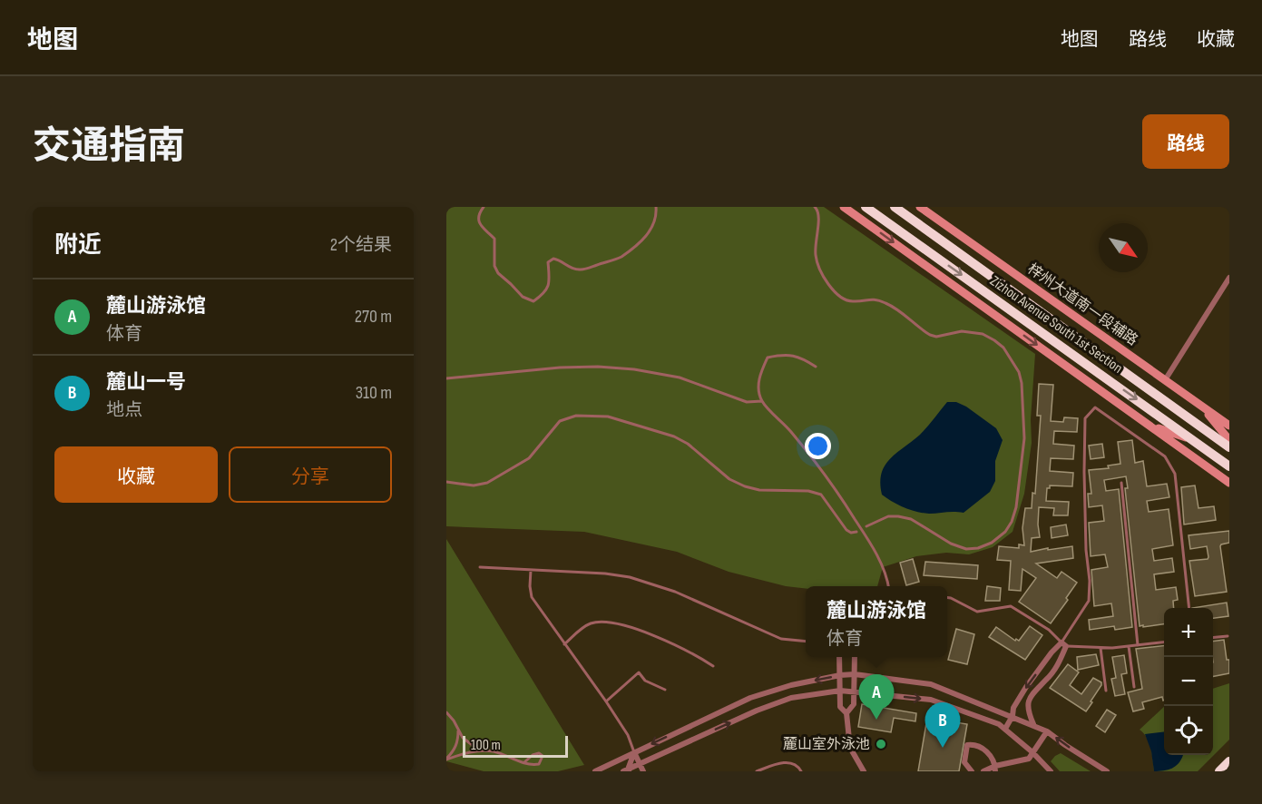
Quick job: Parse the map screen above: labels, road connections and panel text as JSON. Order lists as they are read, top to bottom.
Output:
{
  "streets": {
    "highway": ["Zizhou Avenue South 1st Section"],
    "main road": ["梓州大道南一段辅路"]
  },
  "places": ["麓山室外泳池"],
  "scale_bar": "100 m",
  "north": "bottom right",
  "page": {
    "header": "地图",
    "nav": ["地图", "路线", "收藏"],
    "title": "交通指南",
    "buttons": [
      "路线",
      ["收藏", "分享"]
    ],
    "heading": ["附近", "2个结果"],
    "list": [
      {
        "mark": "A",
        "name": "麓山游泳馆",
        "note": "体育",
        "value": "270 m"
      },
      {
        "mark": "B",
        "name": "麓山一号",
        "note": "地点",
        "value": "310 m"
      }
    ],
    "popup": ["麓山游泳馆", "体育"],
    "map_buttons": ["+", "−"],
    "pins": ["A", "B"],
    "scale": "100 m"
  }
}
